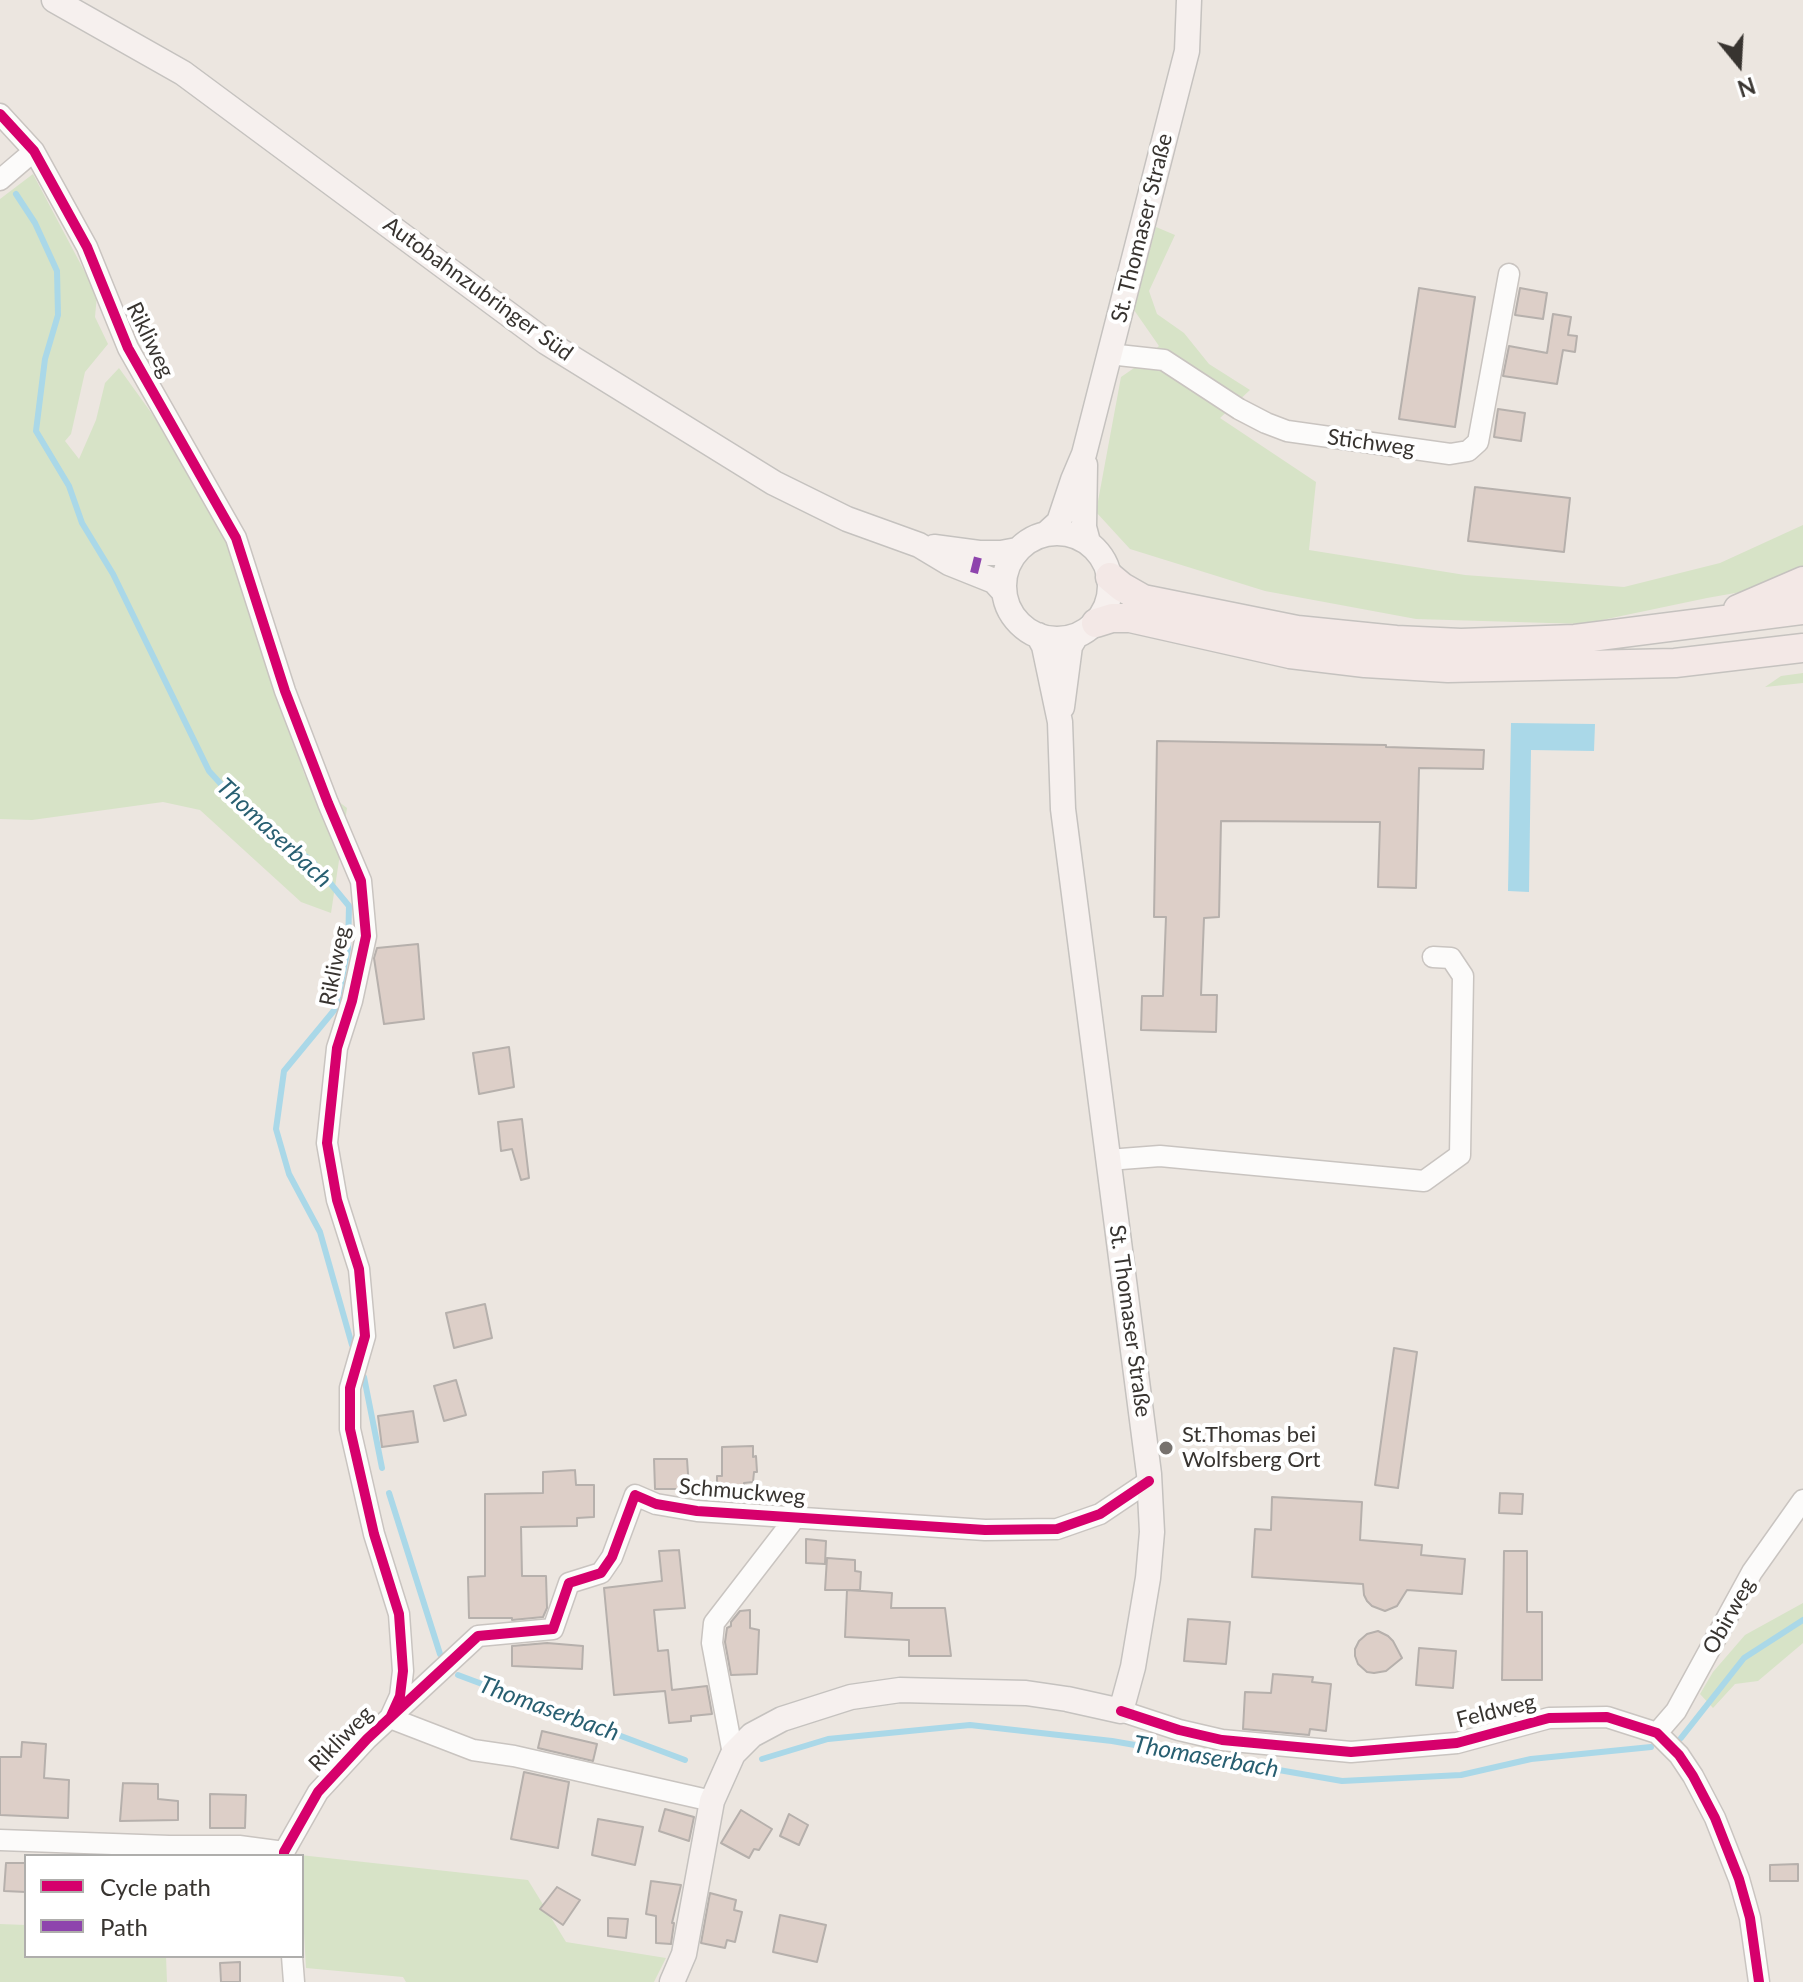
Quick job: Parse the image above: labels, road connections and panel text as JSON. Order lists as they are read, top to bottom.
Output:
{
  "streets": {
    "main road": ["St. Thomaser Straße", "Autobahnzubringer Süd"],
    "street": [
      "Rikliweg",
      "Stichweg",
      "Schmuckweg",
      "Obirweg",
      "Feldweg"
    ]
  },
  "crossings": [
    ["St. Thomaser Straße", "Autobahnzubringer Süd"],
    ["St. Thomaser Straße", "Stichweg"],
    ["St. Thomaser Straße", "Schmuckweg"],
    ["St. Thomaser Straße", "Feldweg"],
    ["Rikliweg", "Schmuckweg"],
    ["Obirweg", "Feldweg"]
  ],
  "water": ["Thomaserbach"],
  "places": ["St.Thomas bei Wolfsberg Ort"],
  "legend": ["Cycle path", "Path"],
  "north": "bottom"
}
